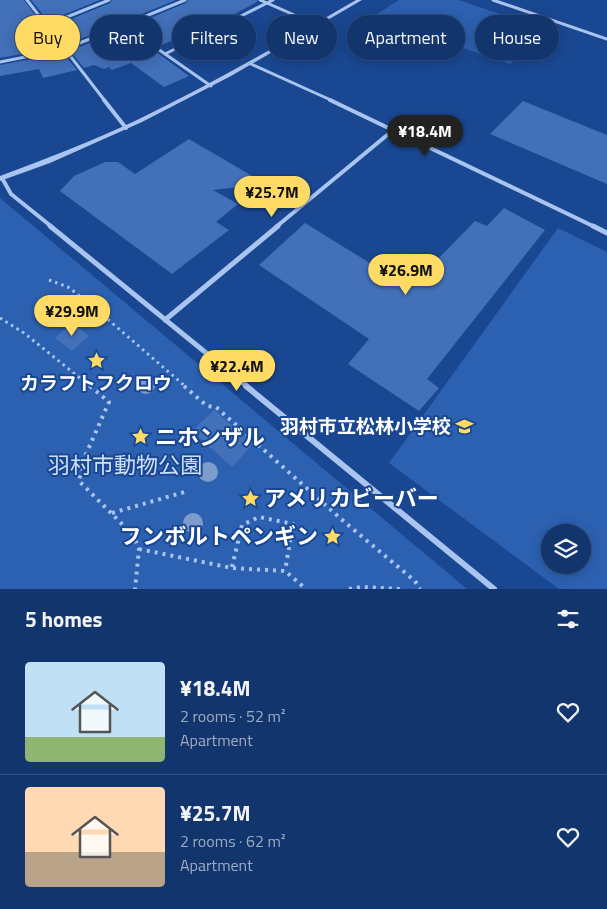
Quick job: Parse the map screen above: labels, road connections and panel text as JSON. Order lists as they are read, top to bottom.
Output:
{
  "parks": ["羽村市動物公園"],
  "places": {
    "place": [
      "カラフトフクロウ",
      "ニホンザル",
      "アメリカビーバー",
      "フンボルトペンギン"
    ],
    "school or university": ["羽村市立松林小学校"]
  },
  "page": {
    "chip": [
      "Buy",
      "Rent",
      "Filters",
      "New",
      "Apartment",
      "House"
    ],
    "price": [
      "¥18.4M",
      "¥25.7M",
      "¥26.9M",
      "¥29.9M",
      "¥22.4M"
    ],
    "heading": "5 homes",
    "list": [
      {
        "name": "¥18.4M",
        "note": "2 rooms · 52 m² · Apartment"
      },
      {
        "name": "¥25.7M",
        "note": "2 rooms · 62 m² · Apartment"
      }
    ]
  }
}
